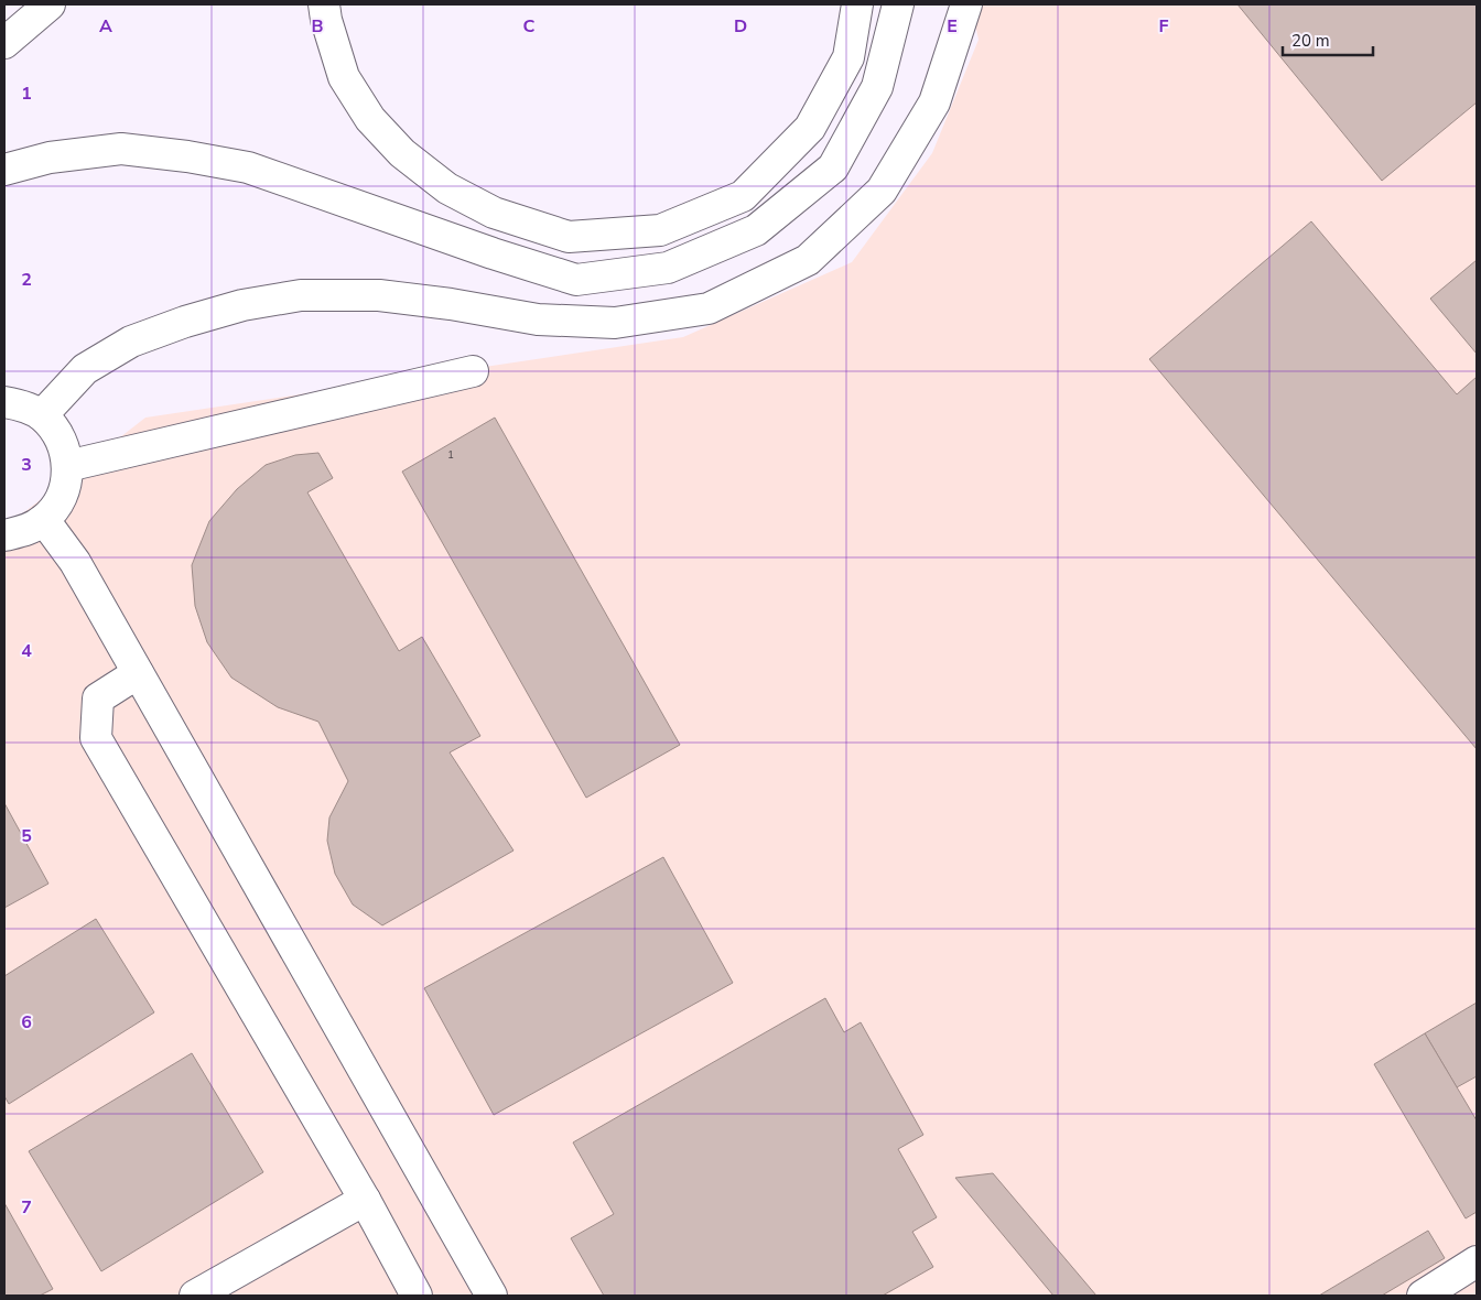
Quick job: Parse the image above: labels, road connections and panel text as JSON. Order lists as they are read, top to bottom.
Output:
{
  "house_numbers": ["1"],
  "scale_bar": "20 m",
  "grid": {
    "columns": [
      "A",
      "B",
      "C",
      "D",
      "E",
      "F"
    ],
    "rows": [
      "1",
      "2",
      "3",
      "4",
      "5",
      "6",
      "7"
    ]
  }
}
